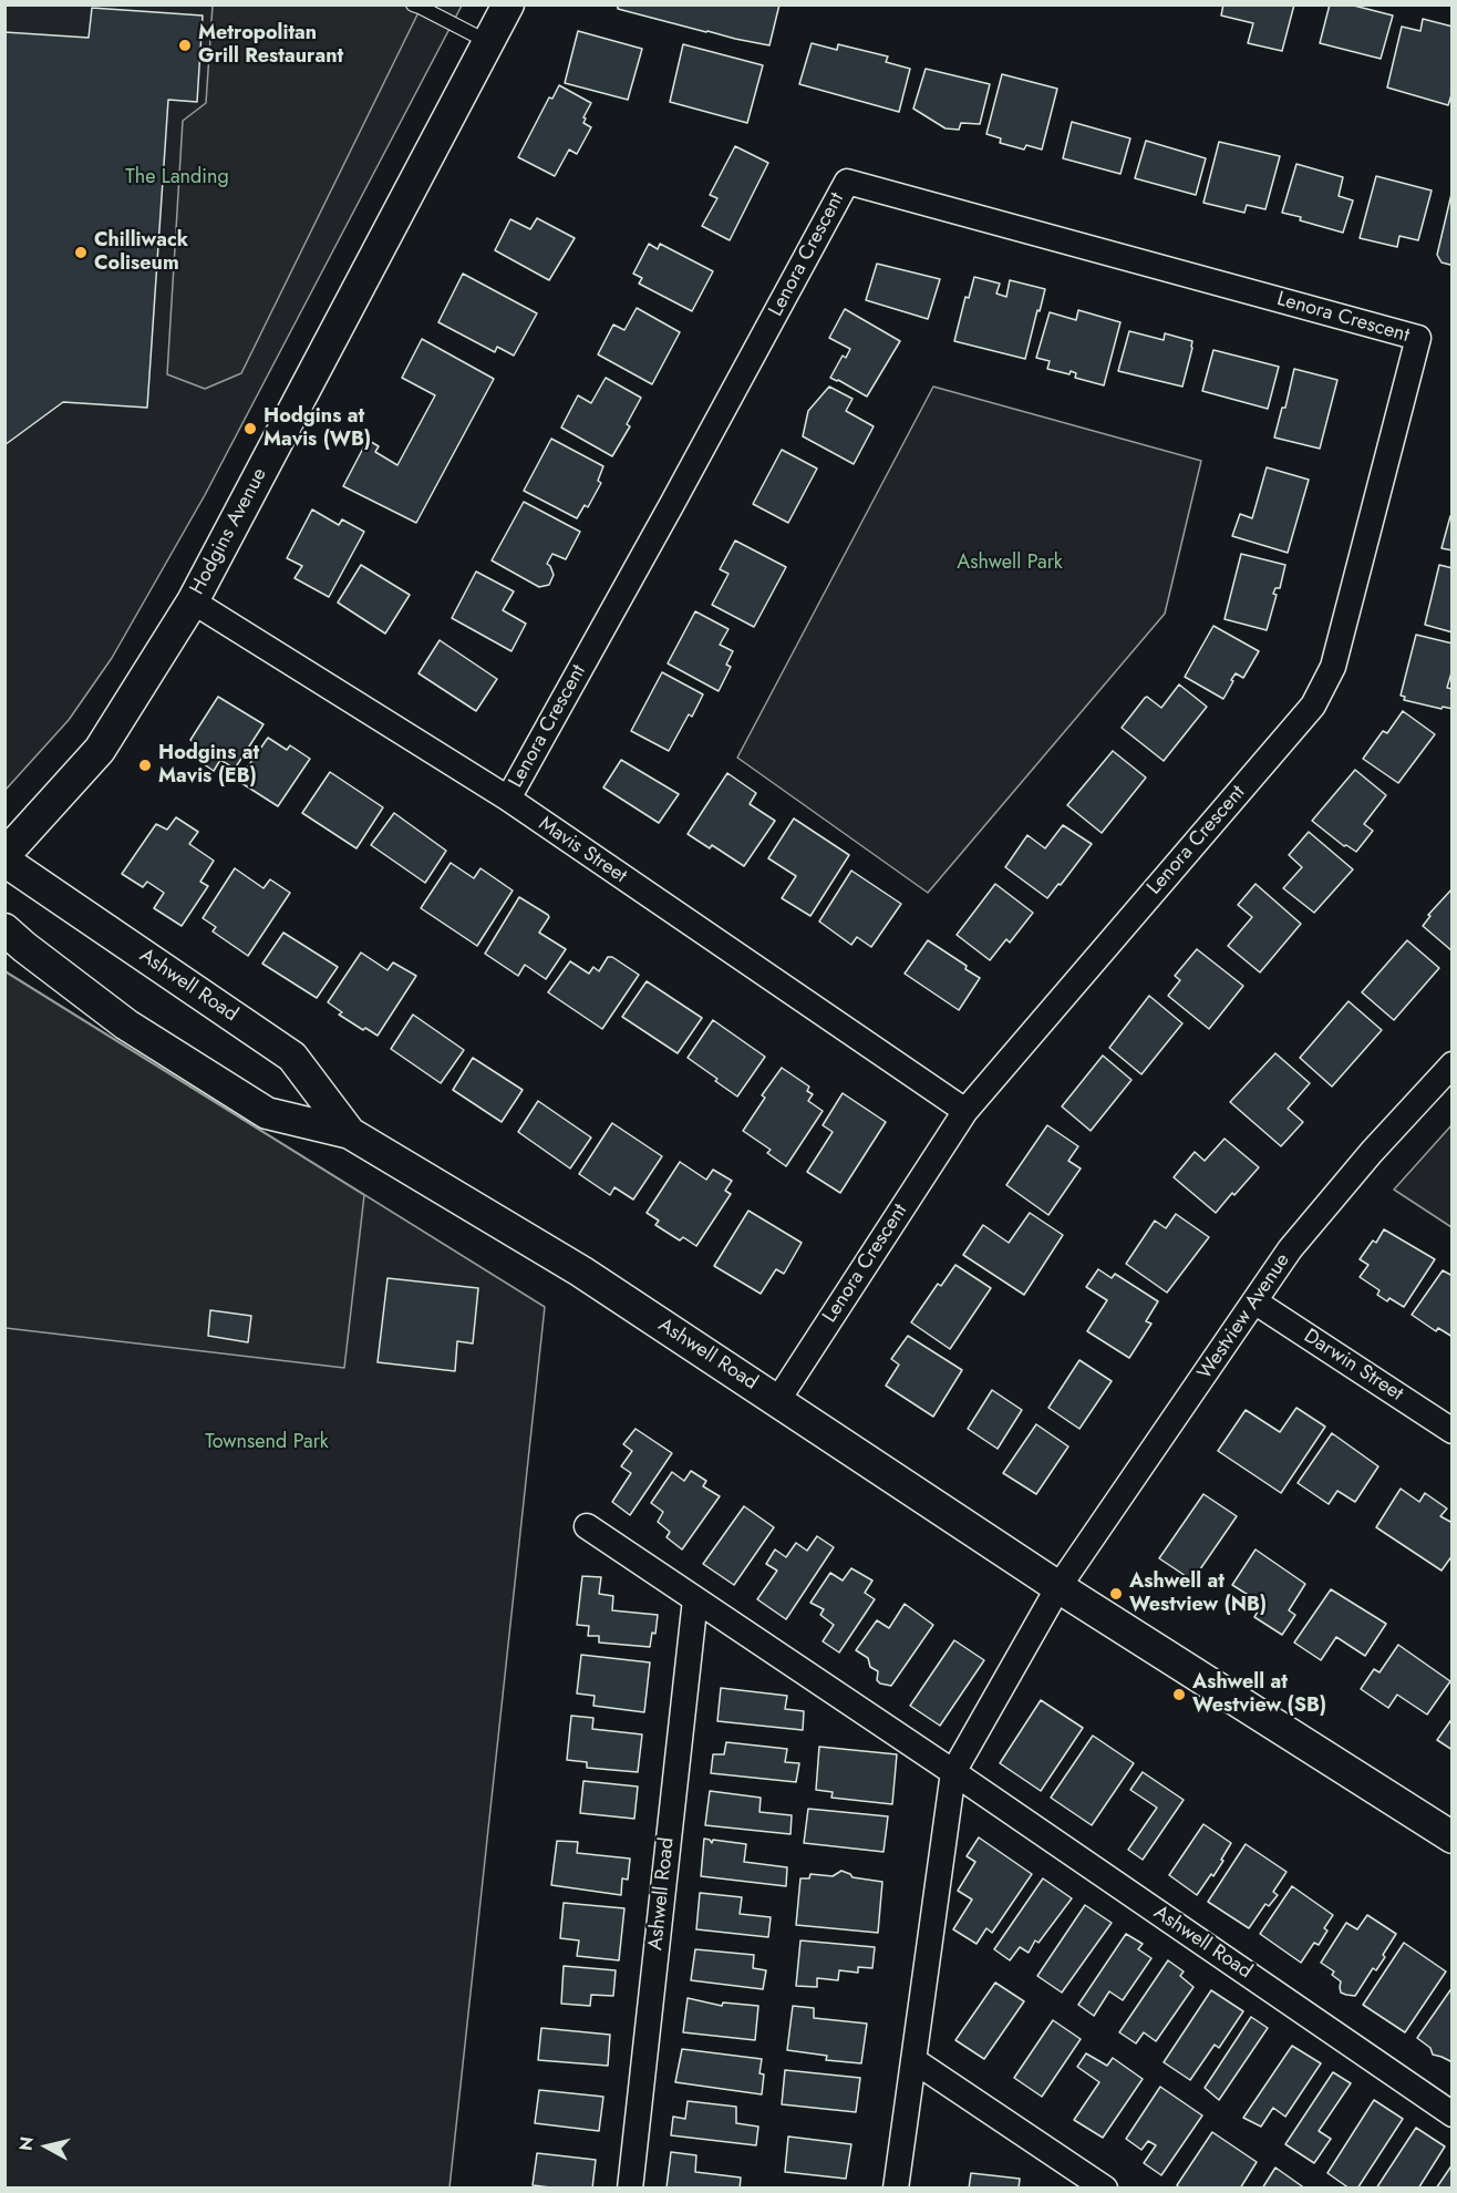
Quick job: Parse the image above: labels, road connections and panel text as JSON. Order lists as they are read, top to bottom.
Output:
{
  "streets": {
    "street": [
      "Lenora Crescent",
      "Hodgins Avenue",
      "Mavis Street",
      "Ashwell Road",
      "Westview Avenue",
      "Darwin Street"
    ]
  },
  "crossings": [
    ["Lenora Crescent", "Mavis Street"],
    ["Lenora Crescent", "Ashwell Road"],
    ["Hodgins Avenue", "Mavis Street"],
    ["Ashwell Road", "Westview Avenue"],
    ["Westview Avenue", "Darwin Street"]
  ],
  "parks": ["The Landing", "Ashwell Park", "Townsend Park"],
  "places": [
    "Metropolitan Grill Restaurant",
    "Chilliwack Coliseum",
    "Hodgins at Mavis (WB)",
    "Hodgins at Mavis (EB)",
    "Ashwell at Westview (NB)",
    "Ashwell at Westview (SB)"
  ],
  "north": "left"
}
